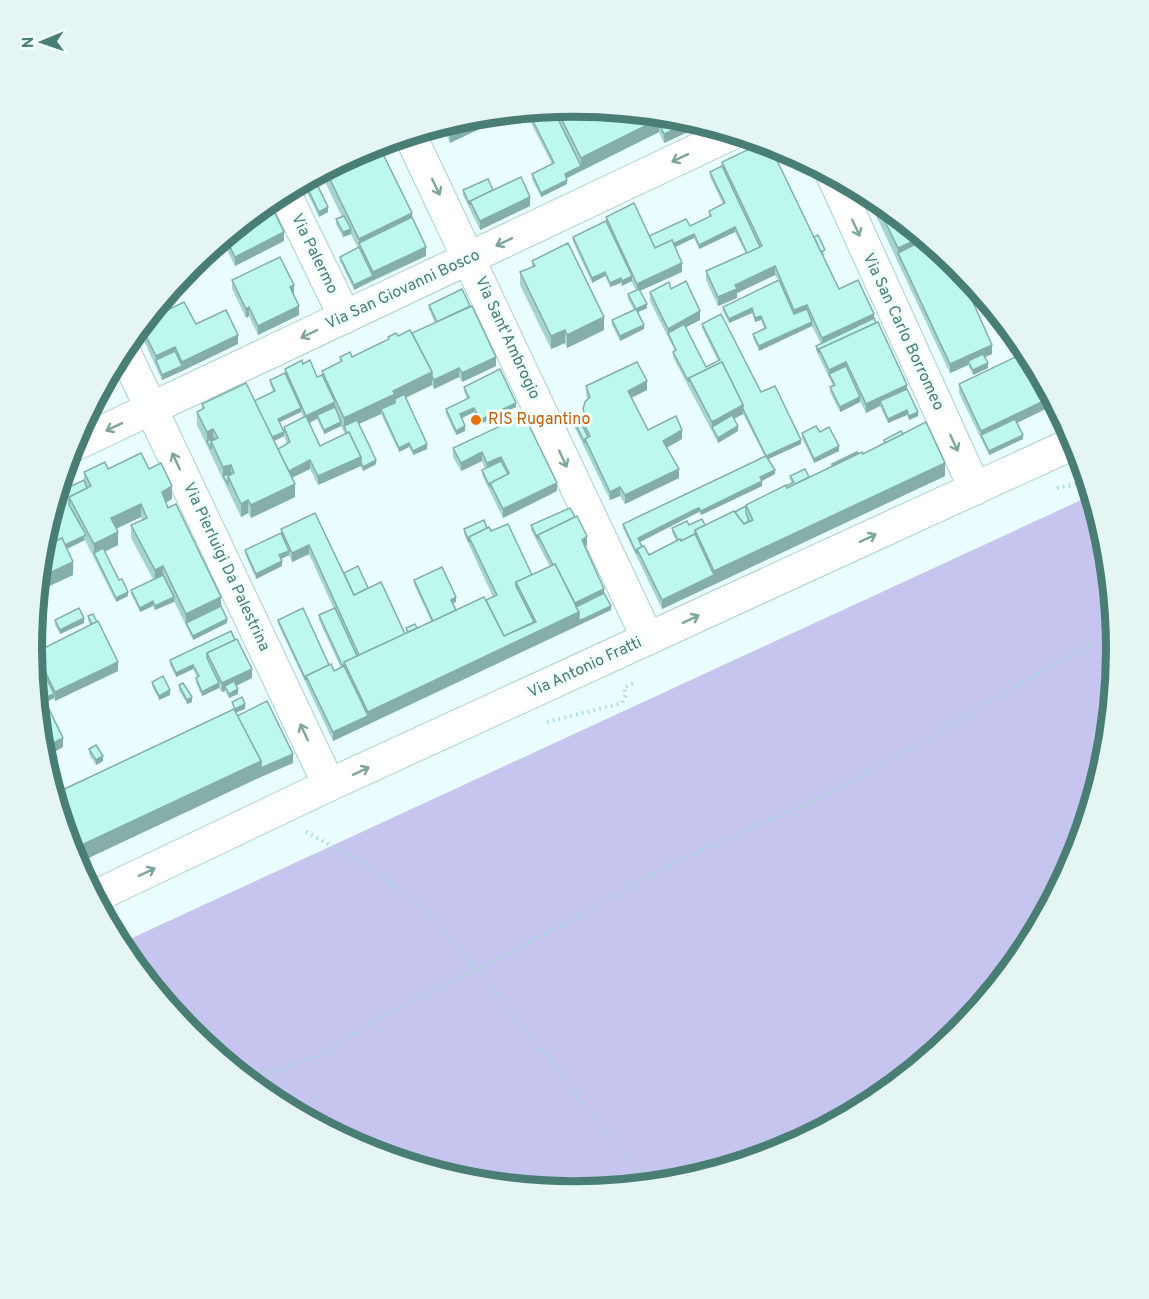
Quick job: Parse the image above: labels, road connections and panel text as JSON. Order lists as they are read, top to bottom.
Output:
{
  "streets": {
    "street": [
      "Via Palermo",
      "Via San Giovanni Bosco",
      "Via San Carlo Borromeo",
      "Via Sant'Ambrogio",
      "Via Pierluigi Da Palestrina",
      "Via Antonio Fratti"
    ]
  },
  "crossings": [
    ["Via Palermo", "Via San Giovanni Bosco"],
    ["Via San Giovanni Bosco", "Via Sant'Ambrogio"],
    ["Via San Giovanni Bosco", "Via Pierluigi Da Palestrina"],
    ["Via San Carlo Borromeo", "Via Antonio Fratti"],
    ["Via Sant'Ambrogio", "Via Antonio Fratti"],
    ["Via Pierluigi Da Palestrina", "Via Antonio Fratti"]
  ],
  "one_way": [
    "Via San Giovanni Bosco",
    "Via San Carlo Borromeo",
    "Via Sant'Ambrogio",
    "Via Pierluigi Da Palestrina",
    "Via Antonio Fratti"
  ],
  "places": ["RIS Rugantino"],
  "north": "left"
}
